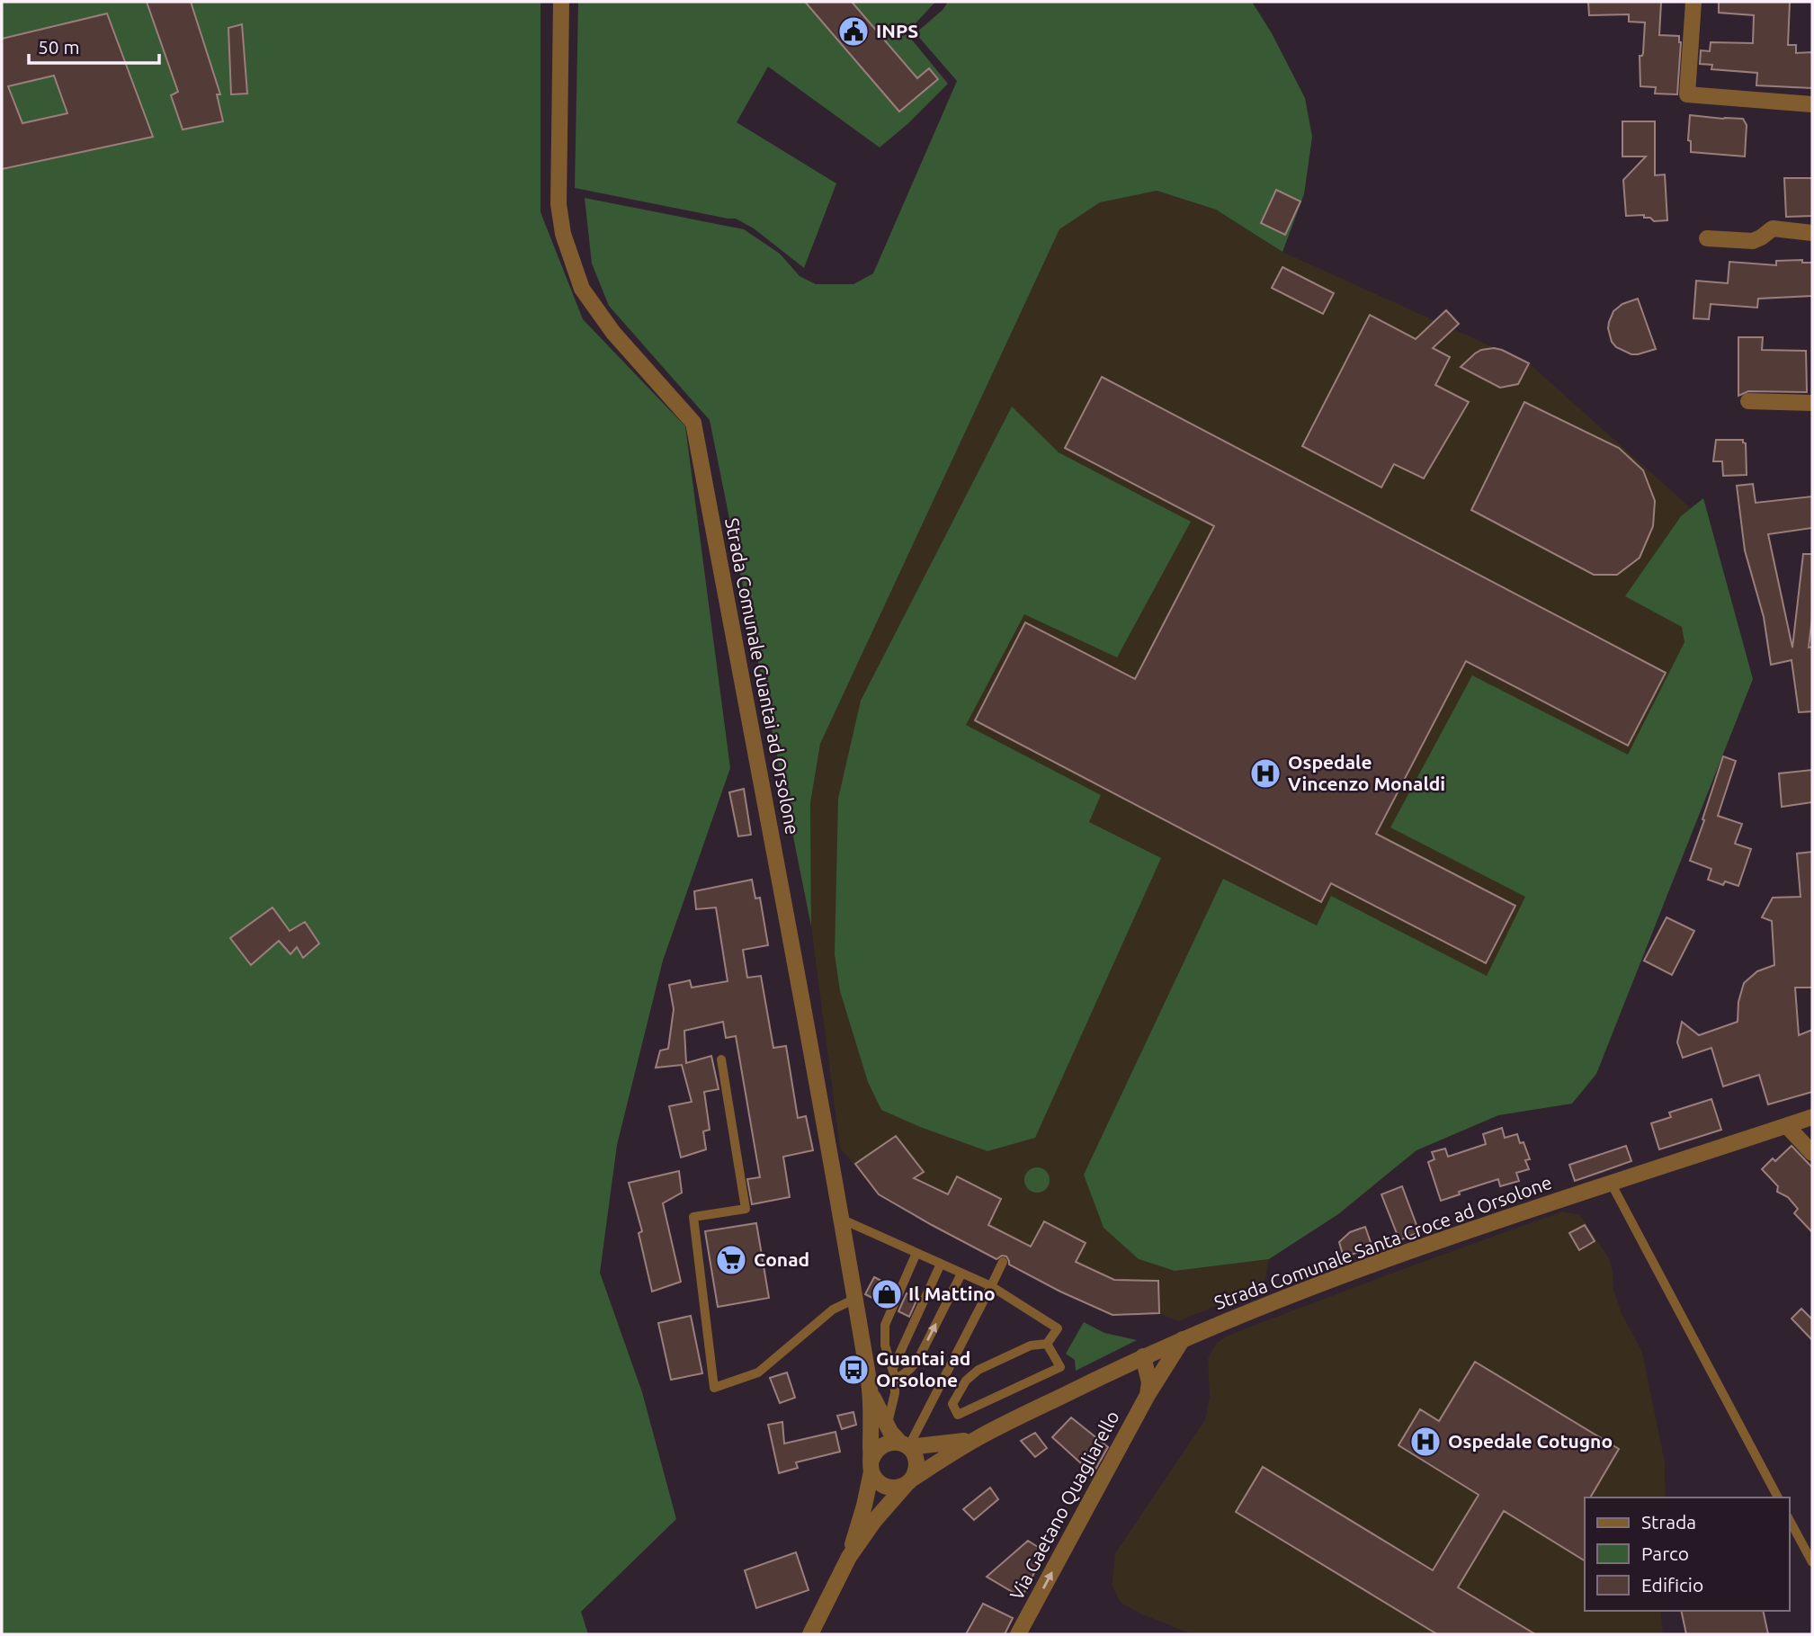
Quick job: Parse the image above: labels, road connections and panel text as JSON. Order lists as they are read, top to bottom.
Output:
{
  "streets": {
    "street": ["Strada Comunale Guantai ad Orsolone", "Strada Comunale Santa Croce ad Orsolone", "Via Gaetano Quagliarello"]
  },
  "crossings": [
    ["Strada Comunale Guantai ad Orsolone", "Strada Comunale Santa Croce ad Orsolone"],
    ["Strada Comunale Santa Croce ad Orsolone", "Via Gaetano Quagliarello"]
  ],
  "one_way": ["Via Gaetano Quagliarello"],
  "places": {
    "public building": ["INPS"],
    "hospital": ["Ospedale Vincenzo Monaldi", "Ospedale Cotugno"],
    "supermarket": ["Conad"],
    "shop": ["Il Mattino"],
    "bus stop": ["Guantai ad Orsolone"]
  },
  "legend": ["Strada", "Parco", "Edificio"],
  "scale_bar": "50 m"
}
